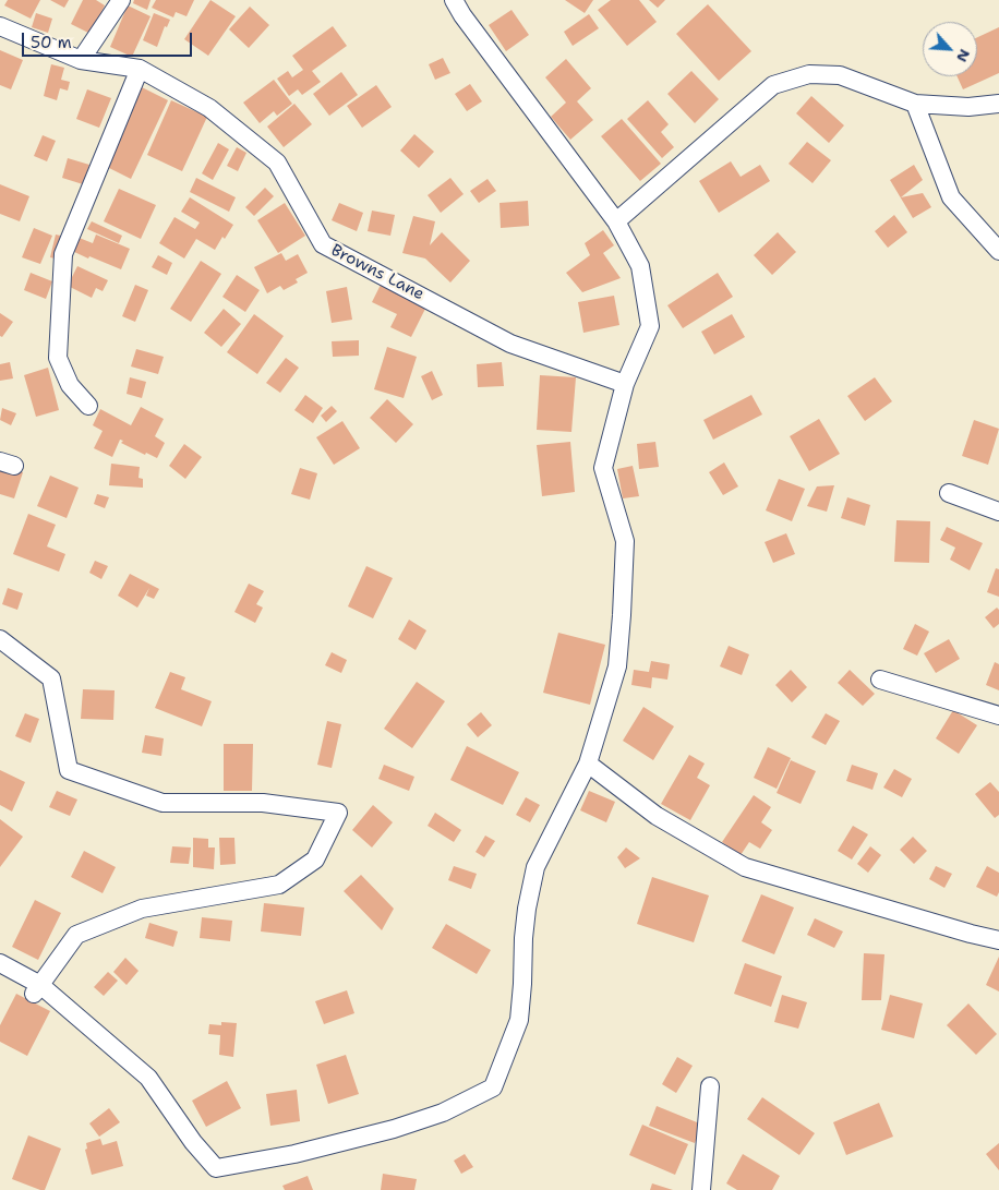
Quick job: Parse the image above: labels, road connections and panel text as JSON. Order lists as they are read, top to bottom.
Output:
{
  "streets": {
    "street": ["Browns Lane"]
  },
  "scale_bar": "50 m",
  "north": "bottom right"
}
